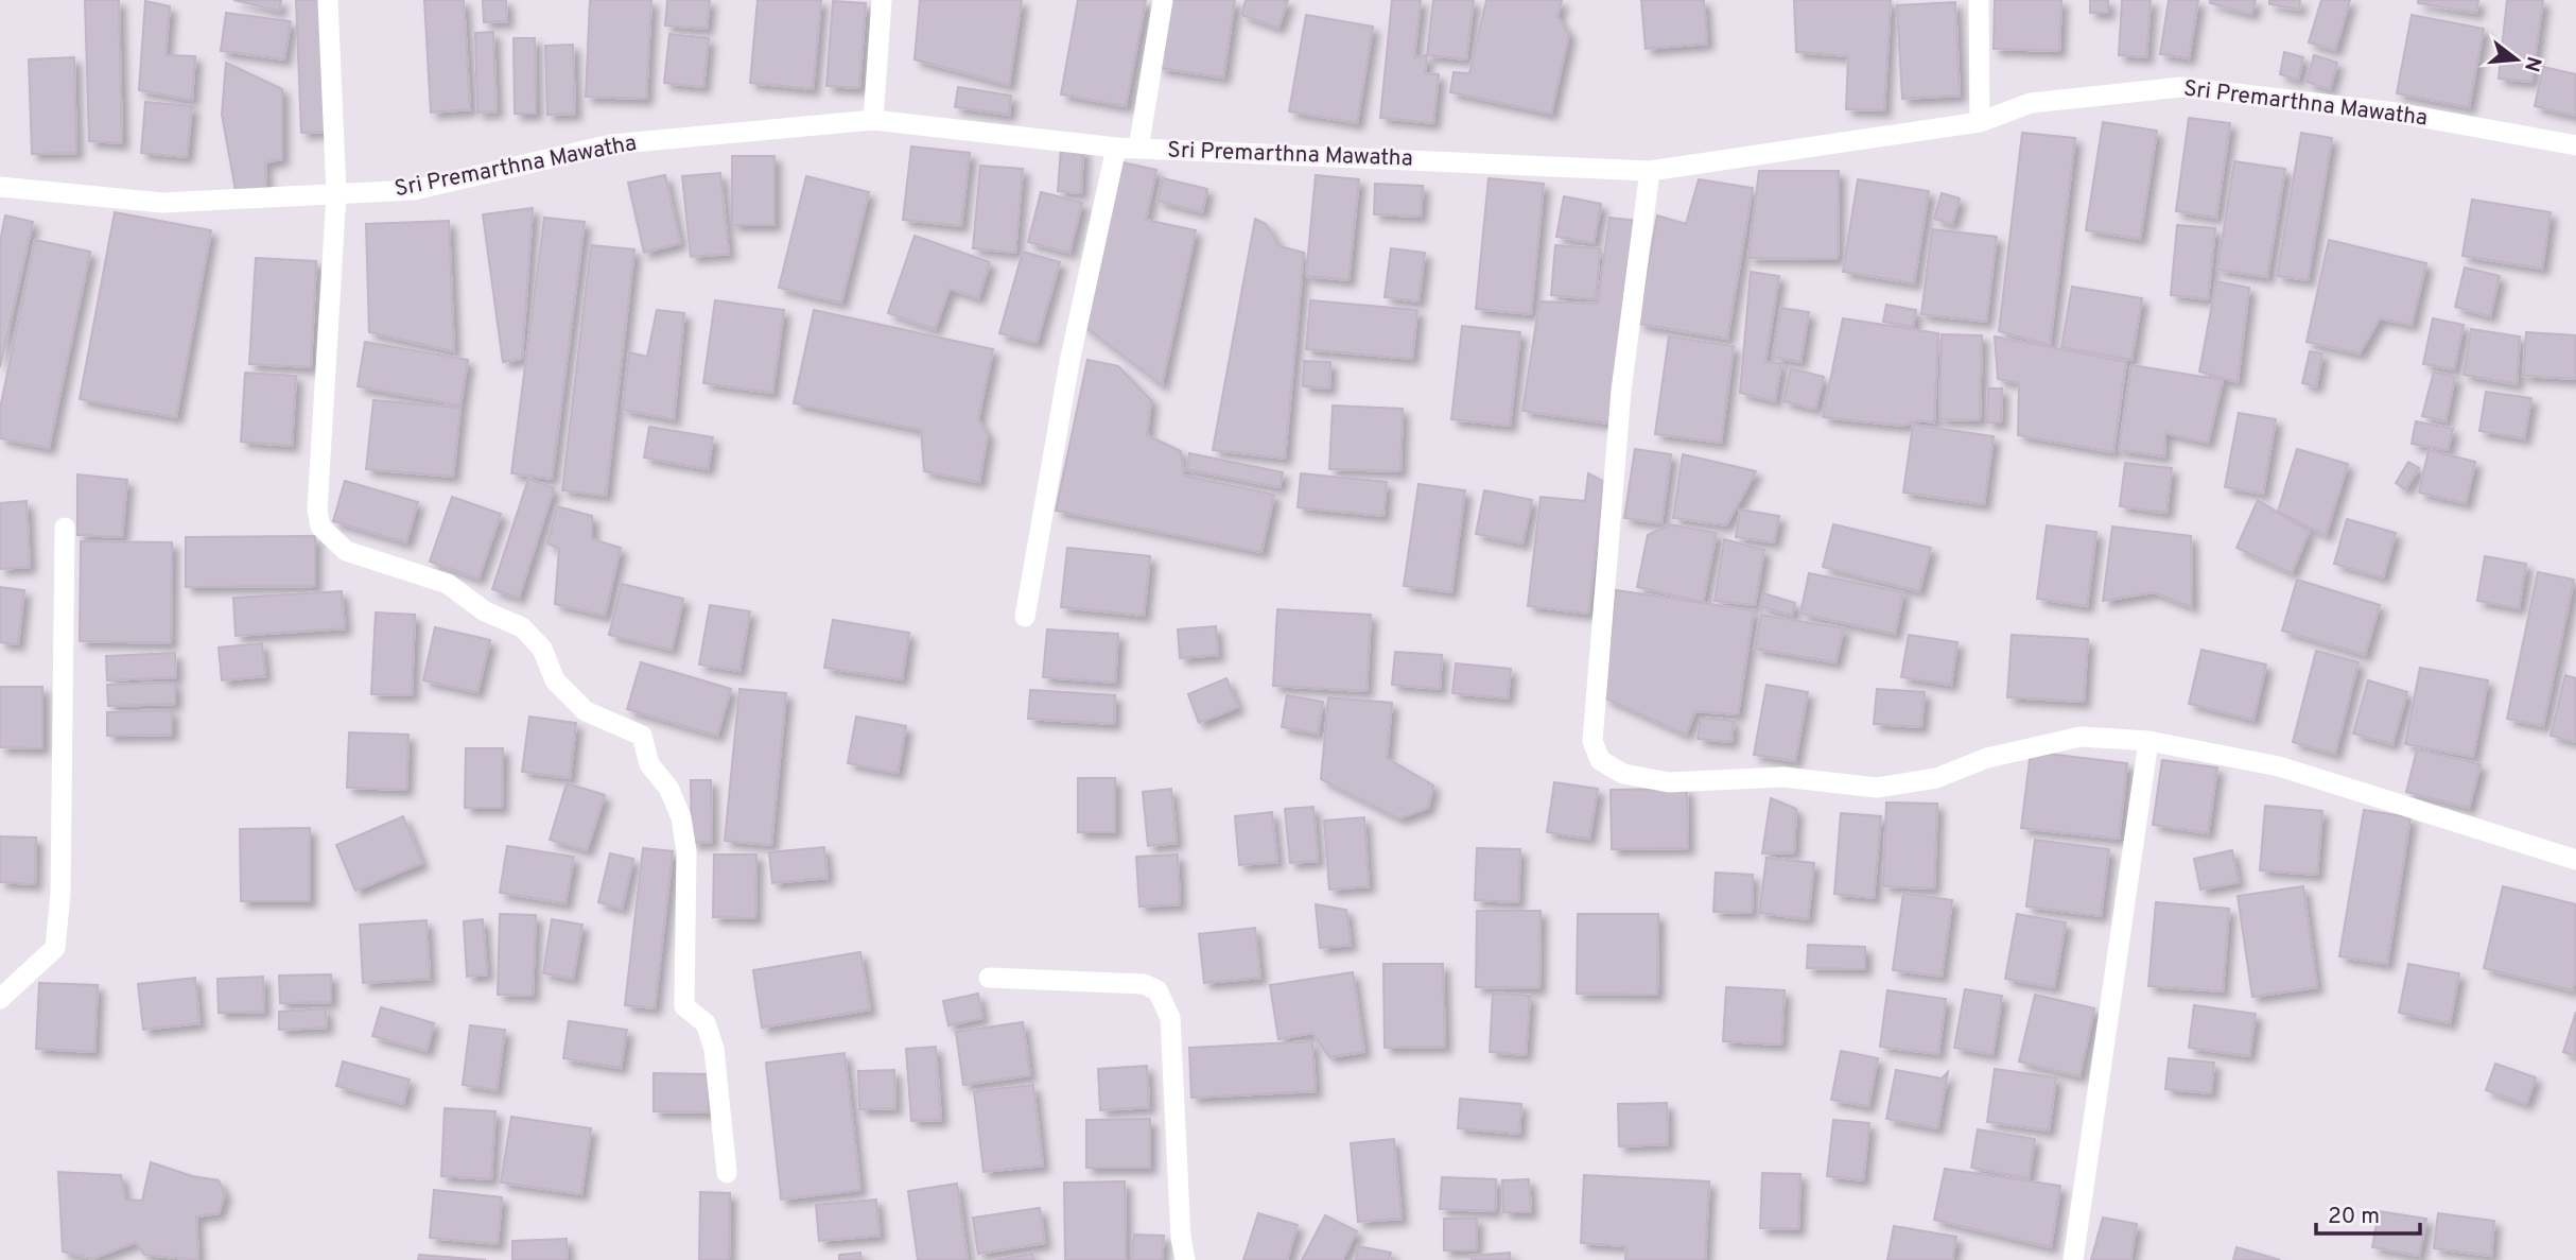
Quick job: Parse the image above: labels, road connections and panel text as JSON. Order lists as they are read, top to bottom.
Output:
{
  "streets": {
    "street": ["Sri Premarthna Mawatha"]
  },
  "scale_bar": "20 m",
  "north": "right"
}
